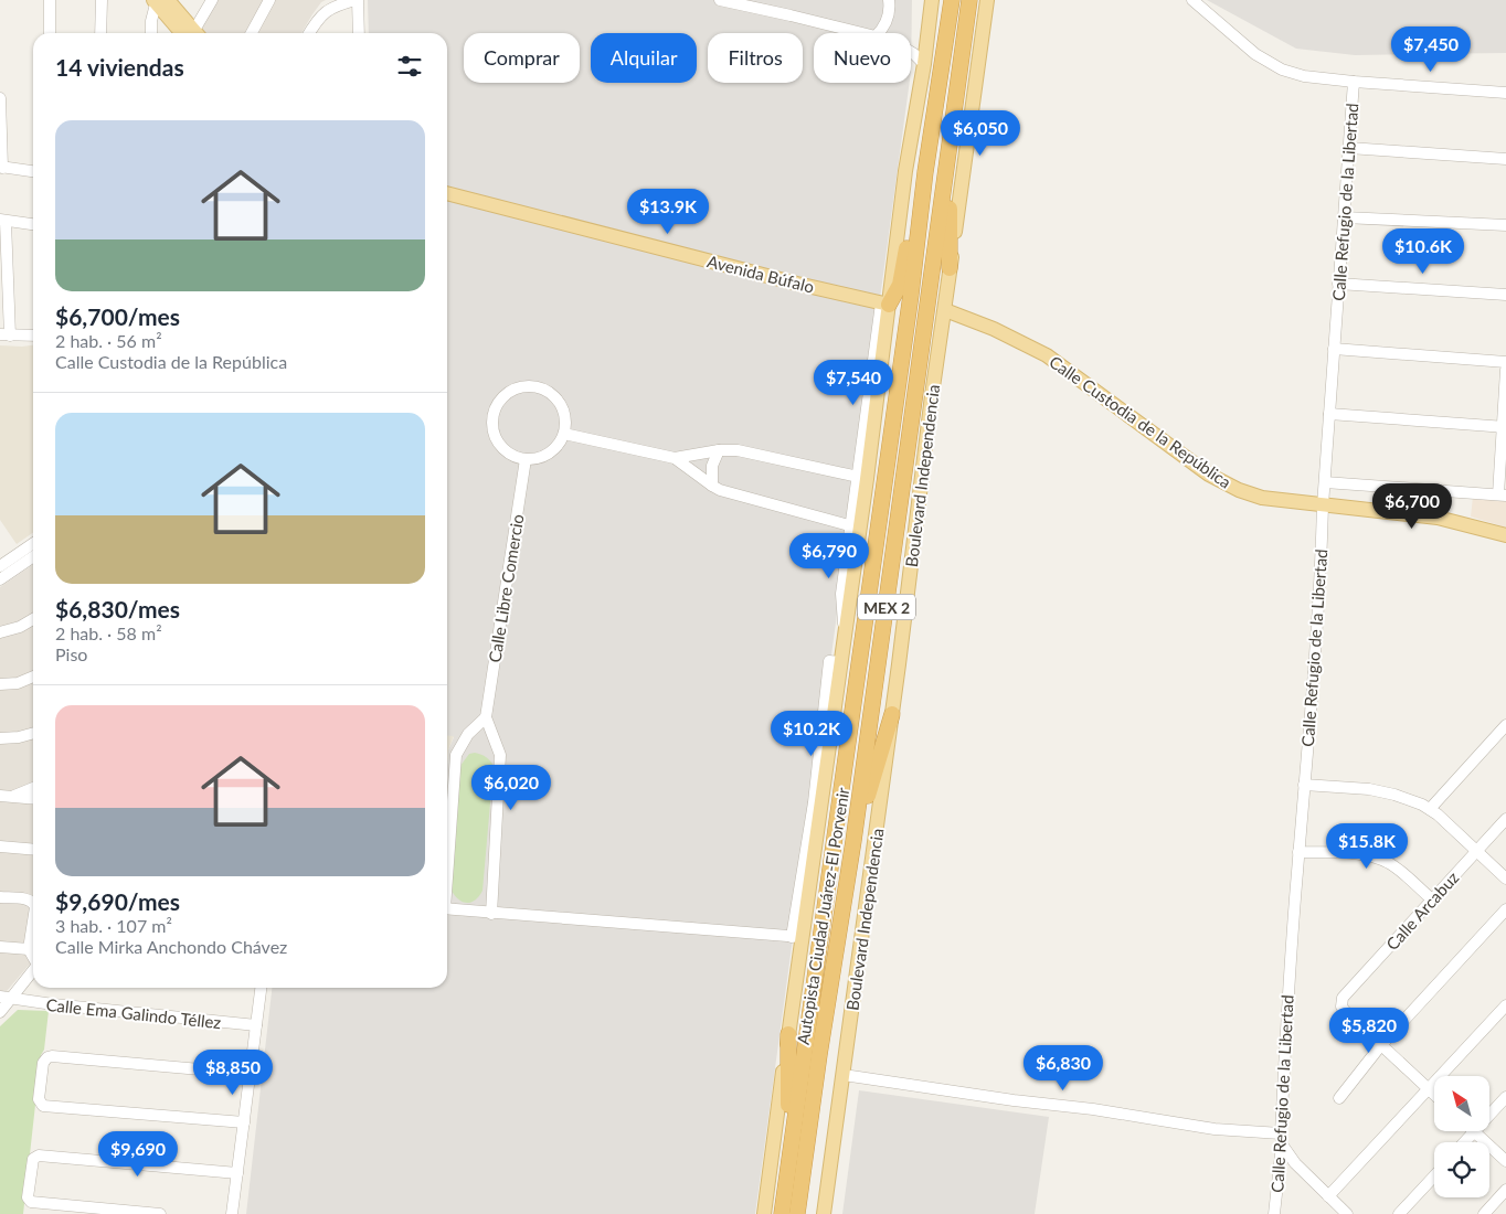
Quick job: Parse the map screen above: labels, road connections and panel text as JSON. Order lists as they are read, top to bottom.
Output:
{
  "streets": {
    "highway": ["MEX 2", "Autopista Ciudad Juárez-El Porvenir"],
    "main road": ["Avenida Búfalo", "Calle Custodia de la República", "Boulevard Independencia"],
    "street": [
      "Calle Refugio de la Libertad",
      "Calle Libre Comercio",
      "Calle Arcabuz",
      "Calle Ema Galindo Téllez"
    ]
  },
  "crossings": [
    ["Calle Refugio de la Libertad", "Calle Custodia de la República"],
    ["Calle Custodia de la República", "Boulevard Independencia"]
  ],
  "north": "top left",
  "page": {
    "price": [
      "$7,450",
      "$6,050",
      "$13.9K",
      "$10.6K",
      "$7,540",
      "$6,700",
      "$6,790",
      "$10.2K",
      "$6,020",
      "$15.8K",
      "$5,820",
      "$6,830",
      "$8,850",
      "$9,690"
    ],
    "chip": [
      "Comprar",
      "Alquilar",
      "Filtros",
      "Nuevo"
    ],
    "heading": "14 viviendas",
    "list": [
      {
        "name": "$6,700/mes",
        "note": "2 hab. · 56 m² · Calle Custodia de la República"
      },
      {
        "name": "$6,830/mes",
        "note": "2 hab. · 58 m² · Piso"
      },
      {
        "name": "$9,690/mes",
        "note": "3 hab. · 107 m² · Calle Mirka Anchondo Chávez"
      }
    ]
  }
}
